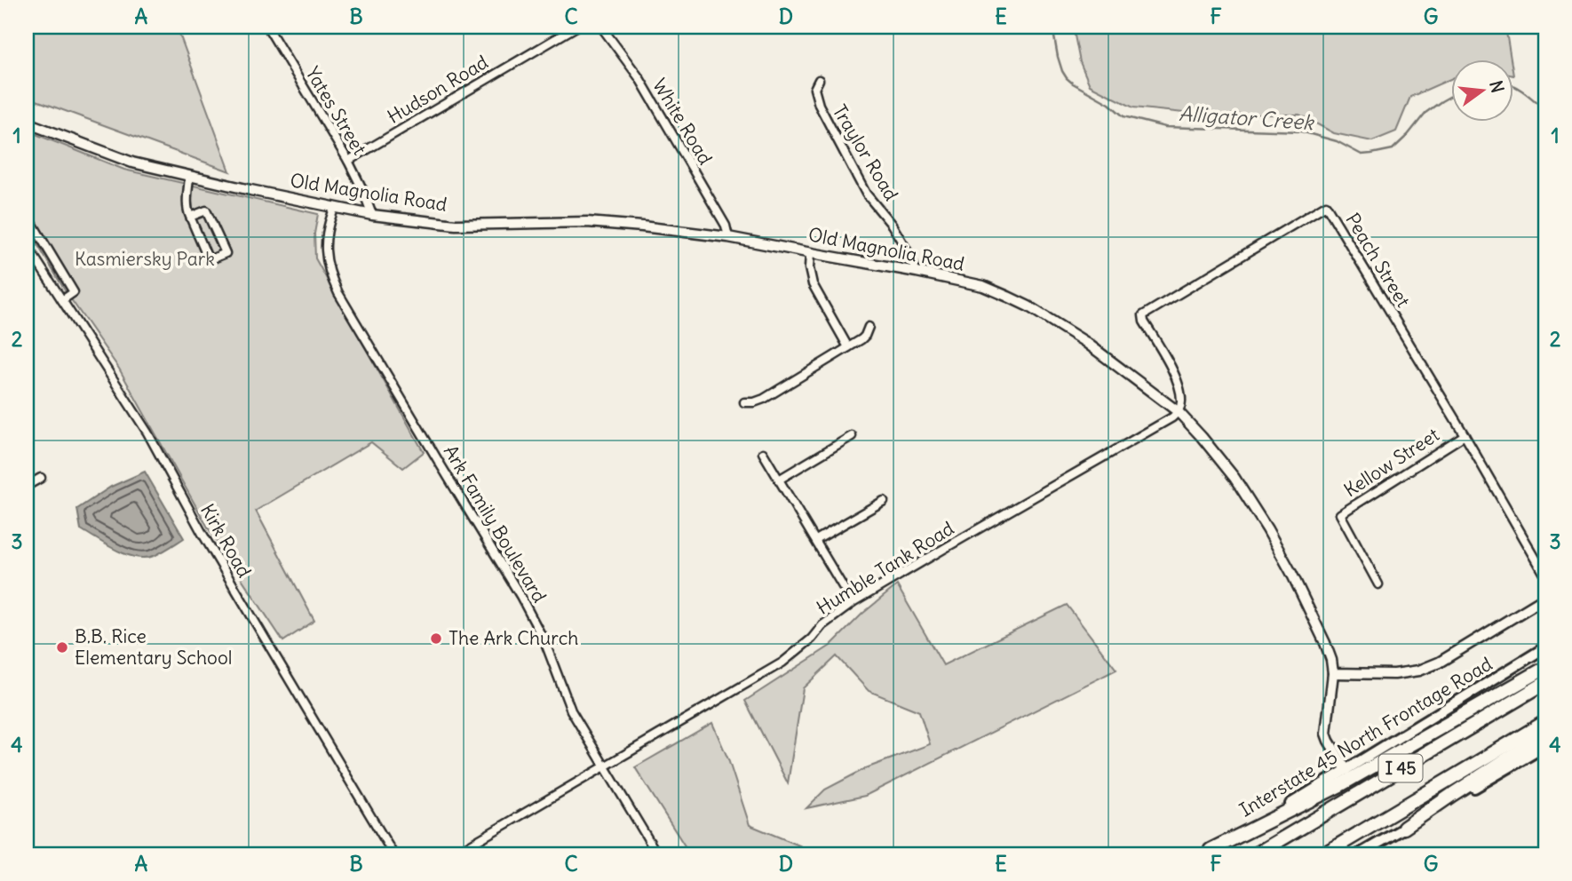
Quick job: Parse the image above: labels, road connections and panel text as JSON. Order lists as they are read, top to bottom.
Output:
{
  "streets": {
    "highway": ["I 45"],
    "main road": ["Interstate 45 North Frontage Road"],
    "street": [
      "Hudson Road",
      "Yates Street",
      "White Road",
      "Traylor Road",
      "Old Magnolia Road",
      "Peach Street",
      "Kellow Street",
      "Ark Family Boulevard",
      "Kirk Road",
      "Humble Tank Road"
    ]
  },
  "crossings": [
    ["Hudson Road", "Yates Street"],
    ["Yates Street", "Old Magnolia Road"],
    ["White Road", "Old Magnolia Road"],
    ["Traylor Road", "Old Magnolia Road"],
    ["Old Magnolia Road", "Peach Street"],
    ["Old Magnolia Road", "Ark Family Boulevard"],
    ["Old Magnolia Road", "Humble Tank Road"],
    ["Peach Street", "Kellow Street"],
    ["Peach Street", "Humble Tank Road"],
    ["Ark Family Boulevard", "Humble Tank Road"]
  ],
  "water": ["Alligator Creek"],
  "parks": ["Kasmiersky Park"],
  "places": ["The Ark Church", "B.B. Rice Elementary School"],
  "north": "right",
  "grid": {
    "columns": [
      "A",
      "B",
      "C",
      "D",
      "E",
      "F",
      "G"
    ],
    "rows": [
      "1",
      "2",
      "3",
      "4"
    ]
  }
}
